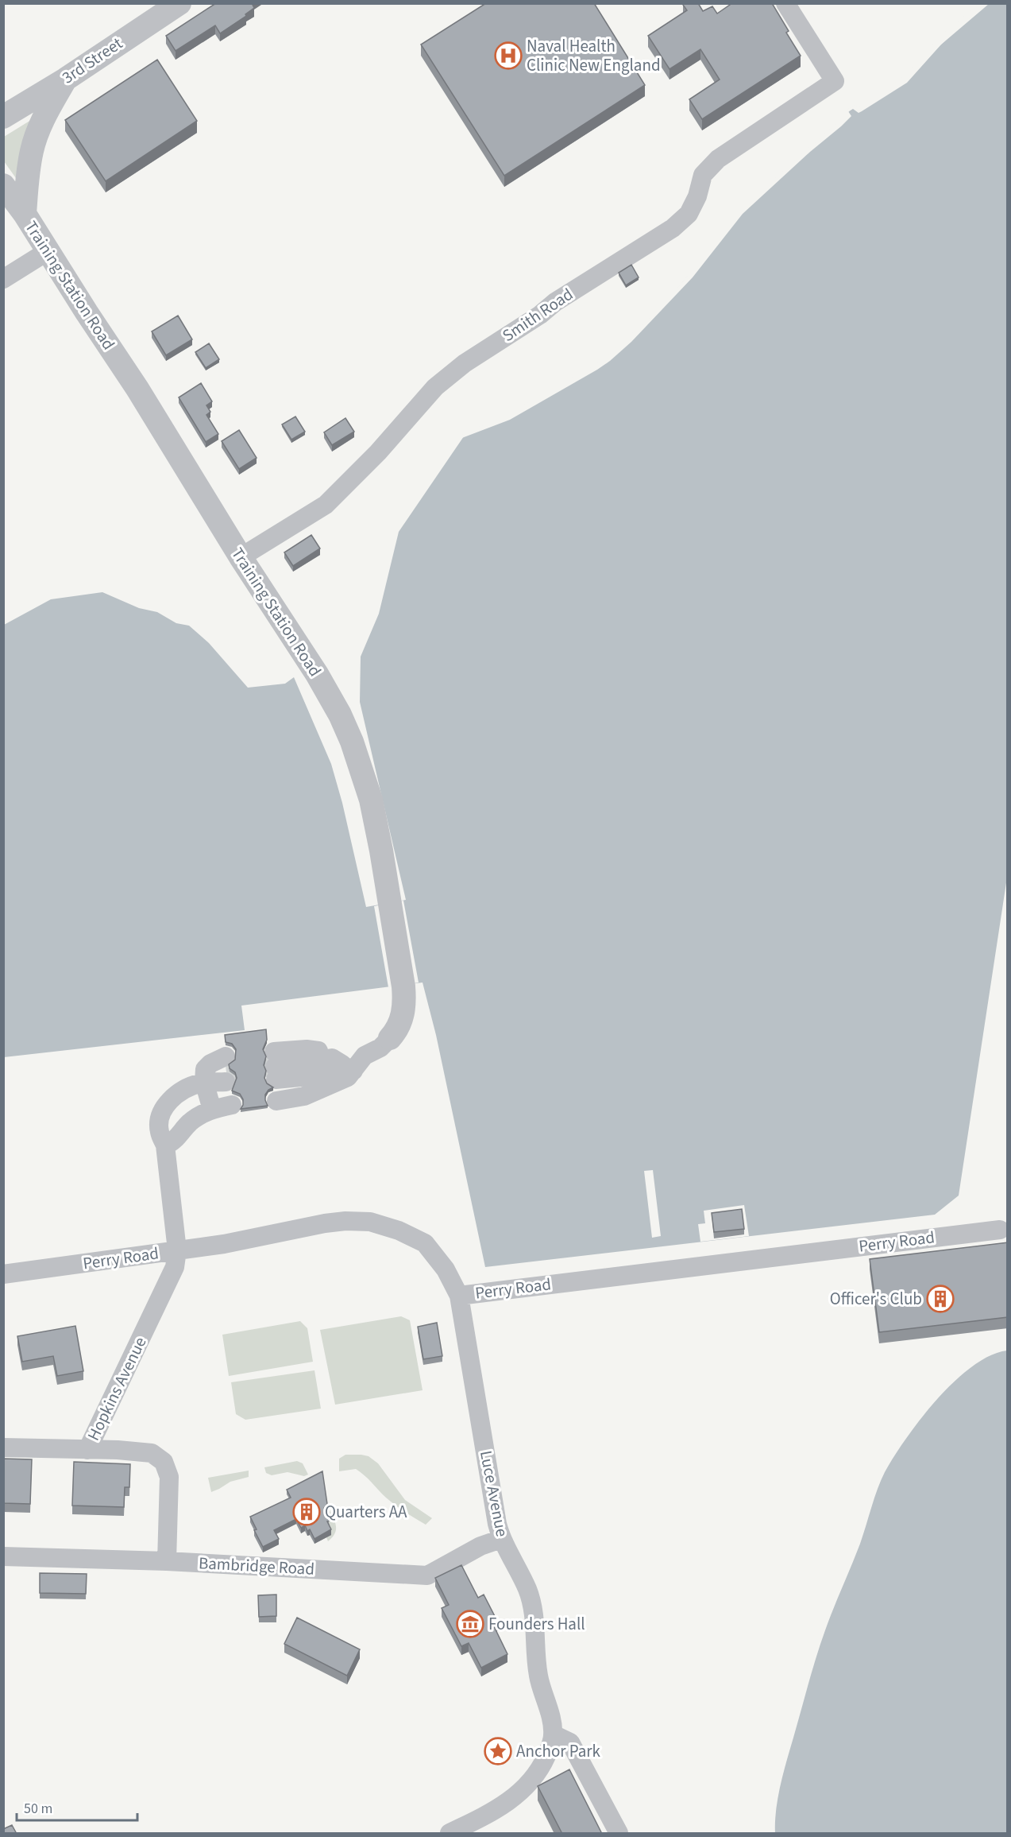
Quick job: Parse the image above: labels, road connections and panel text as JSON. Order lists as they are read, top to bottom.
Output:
{
  "streets": {
    "street": [
      "3rd Street",
      "Training Station Road",
      "Smith Road",
      "Perry Road",
      "Hopkins Avenue",
      "Luce Avenue",
      "Bambridge Road"
    ]
  },
  "crossings": [
    ["Training Station Road", "Smith Road"],
    ["Perry Road", "Hopkins Avenue"],
    ["Perry Road", "Luce Avenue"],
    ["Luce Avenue", "Bambridge Road"]
  ],
  "places": {
    "hospital": ["Naval Health Clinic New England"],
    "building": ["Officer's Club", "Quarters AA"],
    "museum": ["Founders Hall"],
    "place": ["Anchor Park"]
  },
  "scale_bar": "50 m"
}
